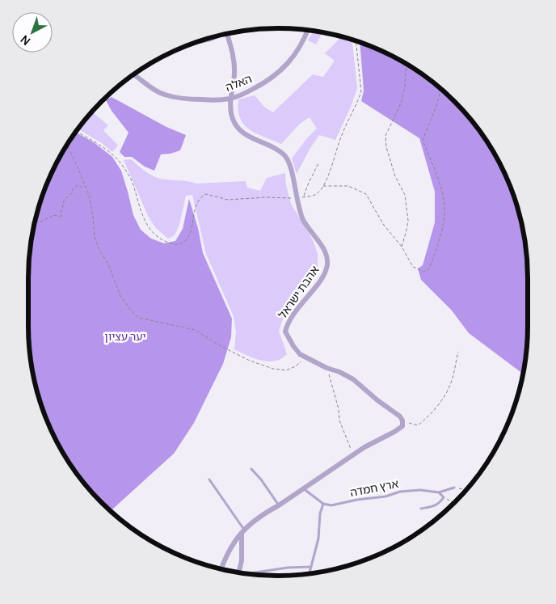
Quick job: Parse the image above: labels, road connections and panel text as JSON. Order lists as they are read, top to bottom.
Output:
{
  "streets": {
    "street": ["האלה", "אהבת ישראל"],
    "lane": ["ארץ חמדה"]
  },
  "crossings": [
    ["האלה", "אהבת ישראל"]
  ],
  "parks": ["יער עציון"],
  "north": "bottom left"
}
